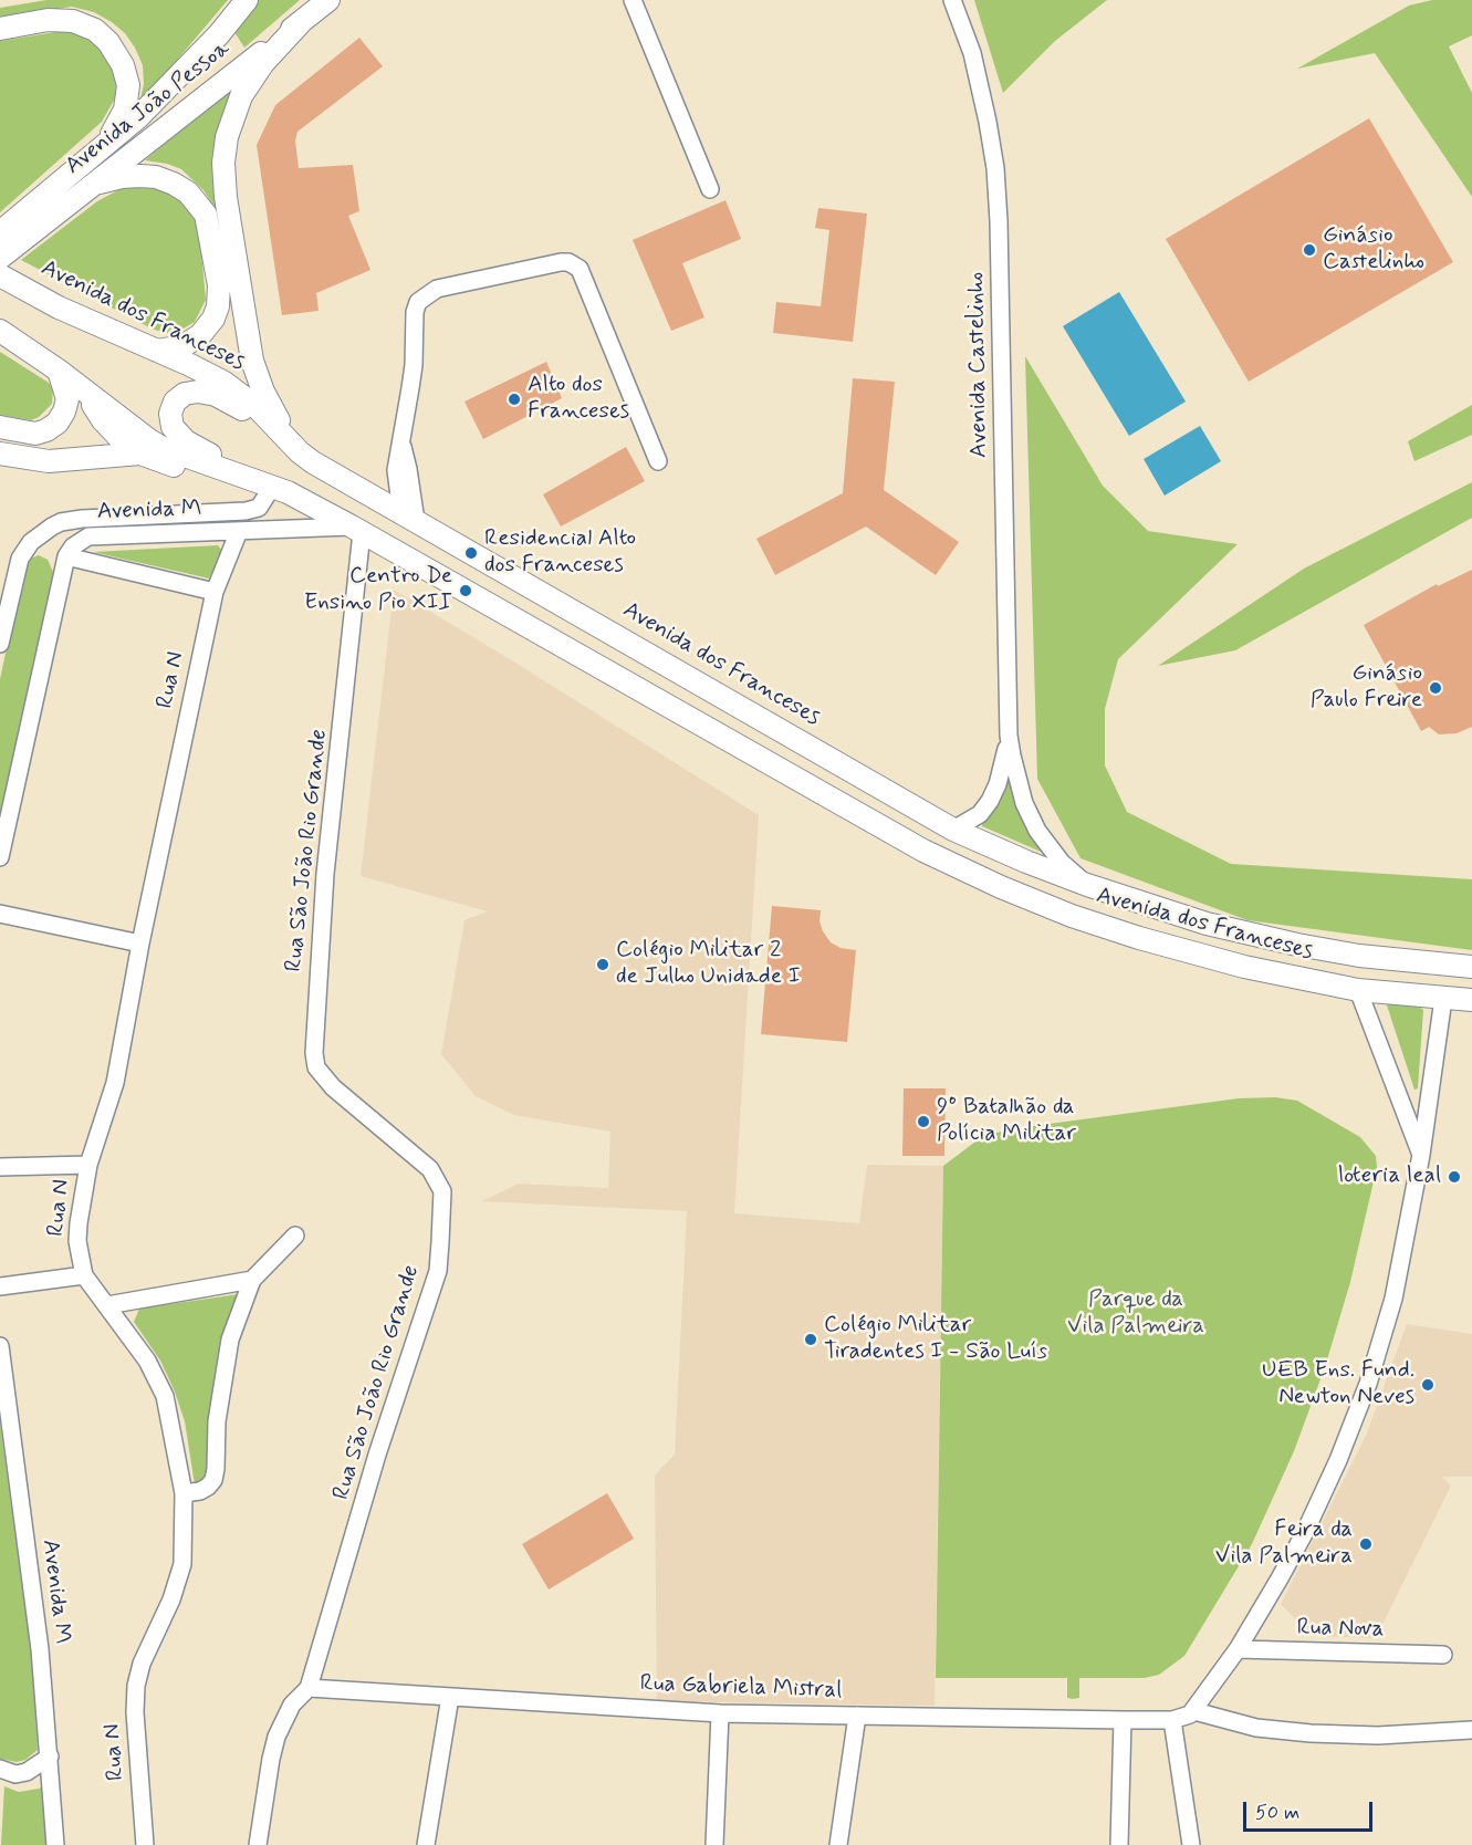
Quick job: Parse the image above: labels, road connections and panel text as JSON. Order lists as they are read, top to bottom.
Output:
{
  "streets": {
    "main road": ["Avenida João Pessoa", "Avenida dos Franceses"],
    "street": [
      "Avenida Castelinho",
      "Avenida M",
      "Rua N",
      "Rua São João Rio Grande",
      "Rua Nova",
      "Rua Gabriela Mistral"
    ]
  },
  "crossings": [
    ["Avenida dos Franceses", "Avenida Castelinho"],
    ["Avenida dos Franceses", "Avenida M"],
    ["Avenida dos Franceses", "Rua São João Rio Grande"],
    ["Avenida M", "Rua N"],
    ["Avenida M", "Rua São João Rio Grande"],
    ["Rua São João Rio Grande", "Rua Gabriela Mistral"]
  ],
  "parks": ["Parque da Vila Palmeira"],
  "places": [
    "Ginásio Castelinho",
    "Alto dos Franceses",
    "Residencial Alto dos Franceses",
    "Centro De Ensino Pio XII",
    "Ginásio Paulo Freire",
    "Colégio Militar 2 de Julho Unidade I",
    "9º Batalhão da Polícia Militar",
    "loteria leal",
    "Colégio Militar Tiradentes I - São Luís",
    "UEB Ens. Fund. Newton Neves",
    "Feira da Vila Palmeira"
  ],
  "scale_bar": "50 m"
}
